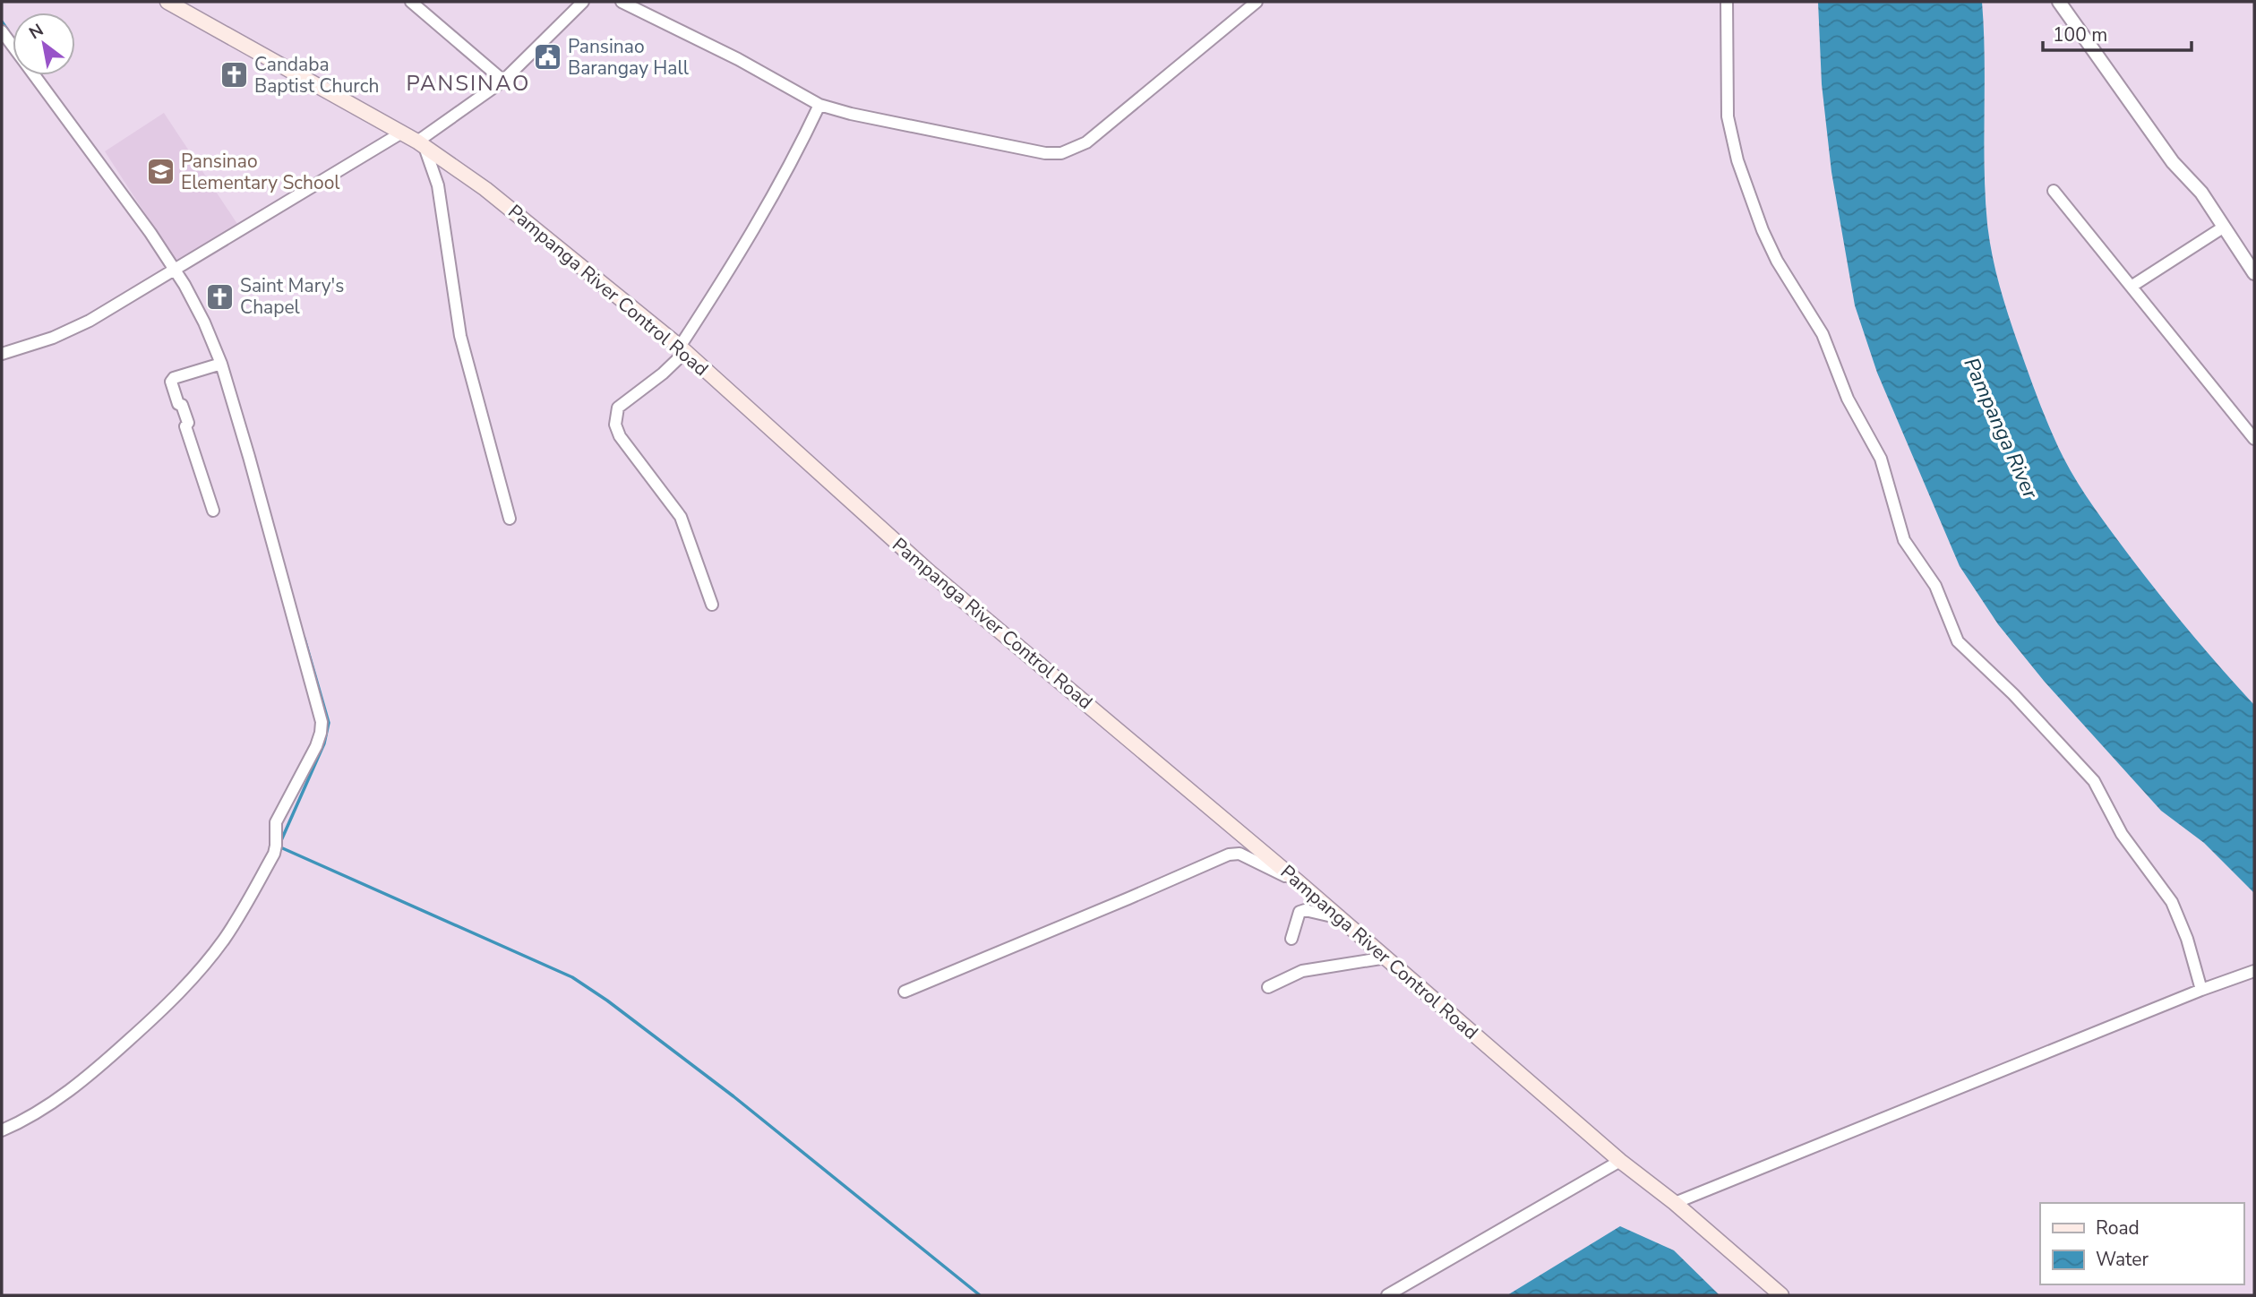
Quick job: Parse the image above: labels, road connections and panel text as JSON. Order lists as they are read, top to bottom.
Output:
{
  "streets": {
    "main road": ["Pampanga River Control Road"]
  },
  "districts": ["PANSINAO"],
  "water": ["Pampanga River"],
  "places": {
    "public building": ["Pansinao Barangay Hall"],
    "church": ["Candaba Baptist Church", "Saint Mary's Chapel"],
    "school or university": ["Pansinao Elementary School"]
  },
  "legend": ["Road", "Water"],
  "scale_bar": "100 m",
  "north": "top left"
}
